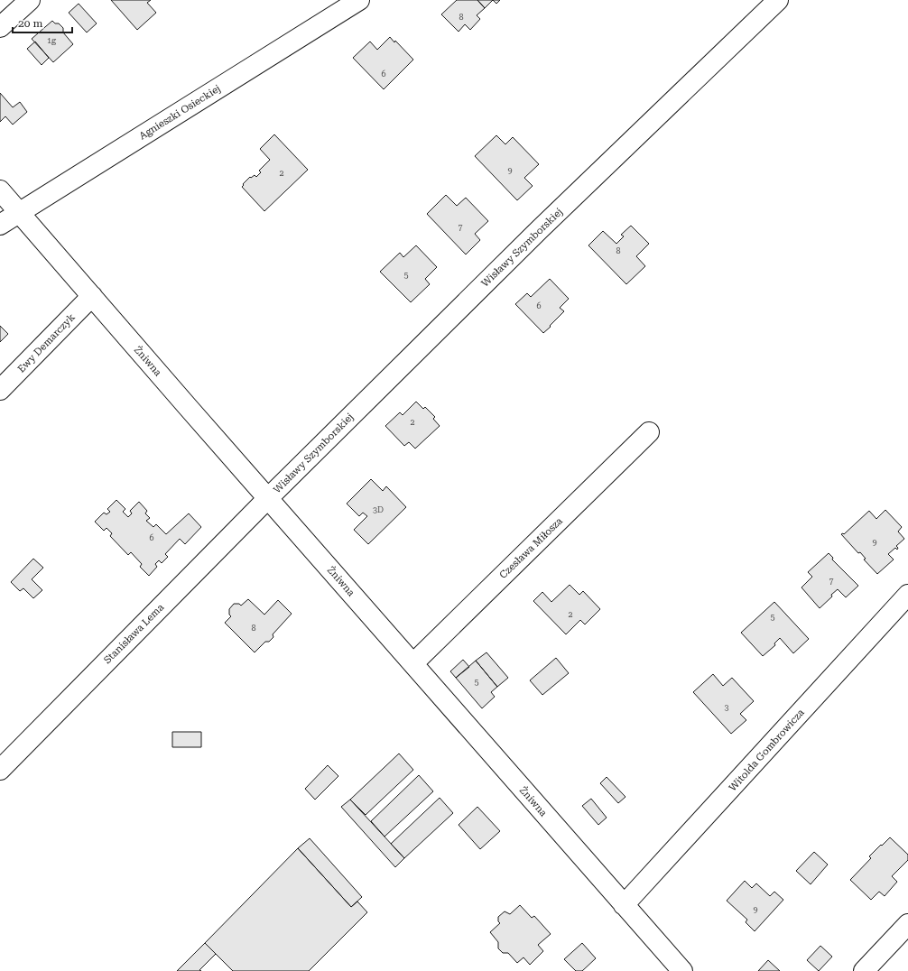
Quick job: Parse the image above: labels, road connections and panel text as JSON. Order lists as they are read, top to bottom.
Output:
{
  "streets": {
    "street": [
      "Agnieszki Osieckiej",
      "Wisławy Szymborskiej",
      "Ewy Demarczyk",
      "Żniwna",
      "Czesława Miłosza",
      "Stanisława Lema",
      "Witolda Gombrowicza"
    ]
  },
  "crossings": [
    ["Agnieszki Osieckiej", "Żniwna"],
    ["Wisławy Szymborskiej", "Żniwna"],
    ["Wisławy Szymborskiej", "Stanisława Lema"],
    ["Ewy Demarczyk", "Żniwna"],
    ["Żniwna", "Czesława Miłosza"],
    ["Żniwna", "Stanisława Lema"],
    ["Żniwna", "Witolda Gombrowicza"]
  ],
  "house_numbers": [
    "8",
    "1g",
    "6",
    "9",
    "2",
    "7",
    "8",
    "5",
    "6",
    "2",
    "3D",
    "6",
    "9",
    "7",
    "2",
    "5",
    "8",
    "5",
    "3",
    "9"
  ],
  "scale_bar": "20 m"
}
